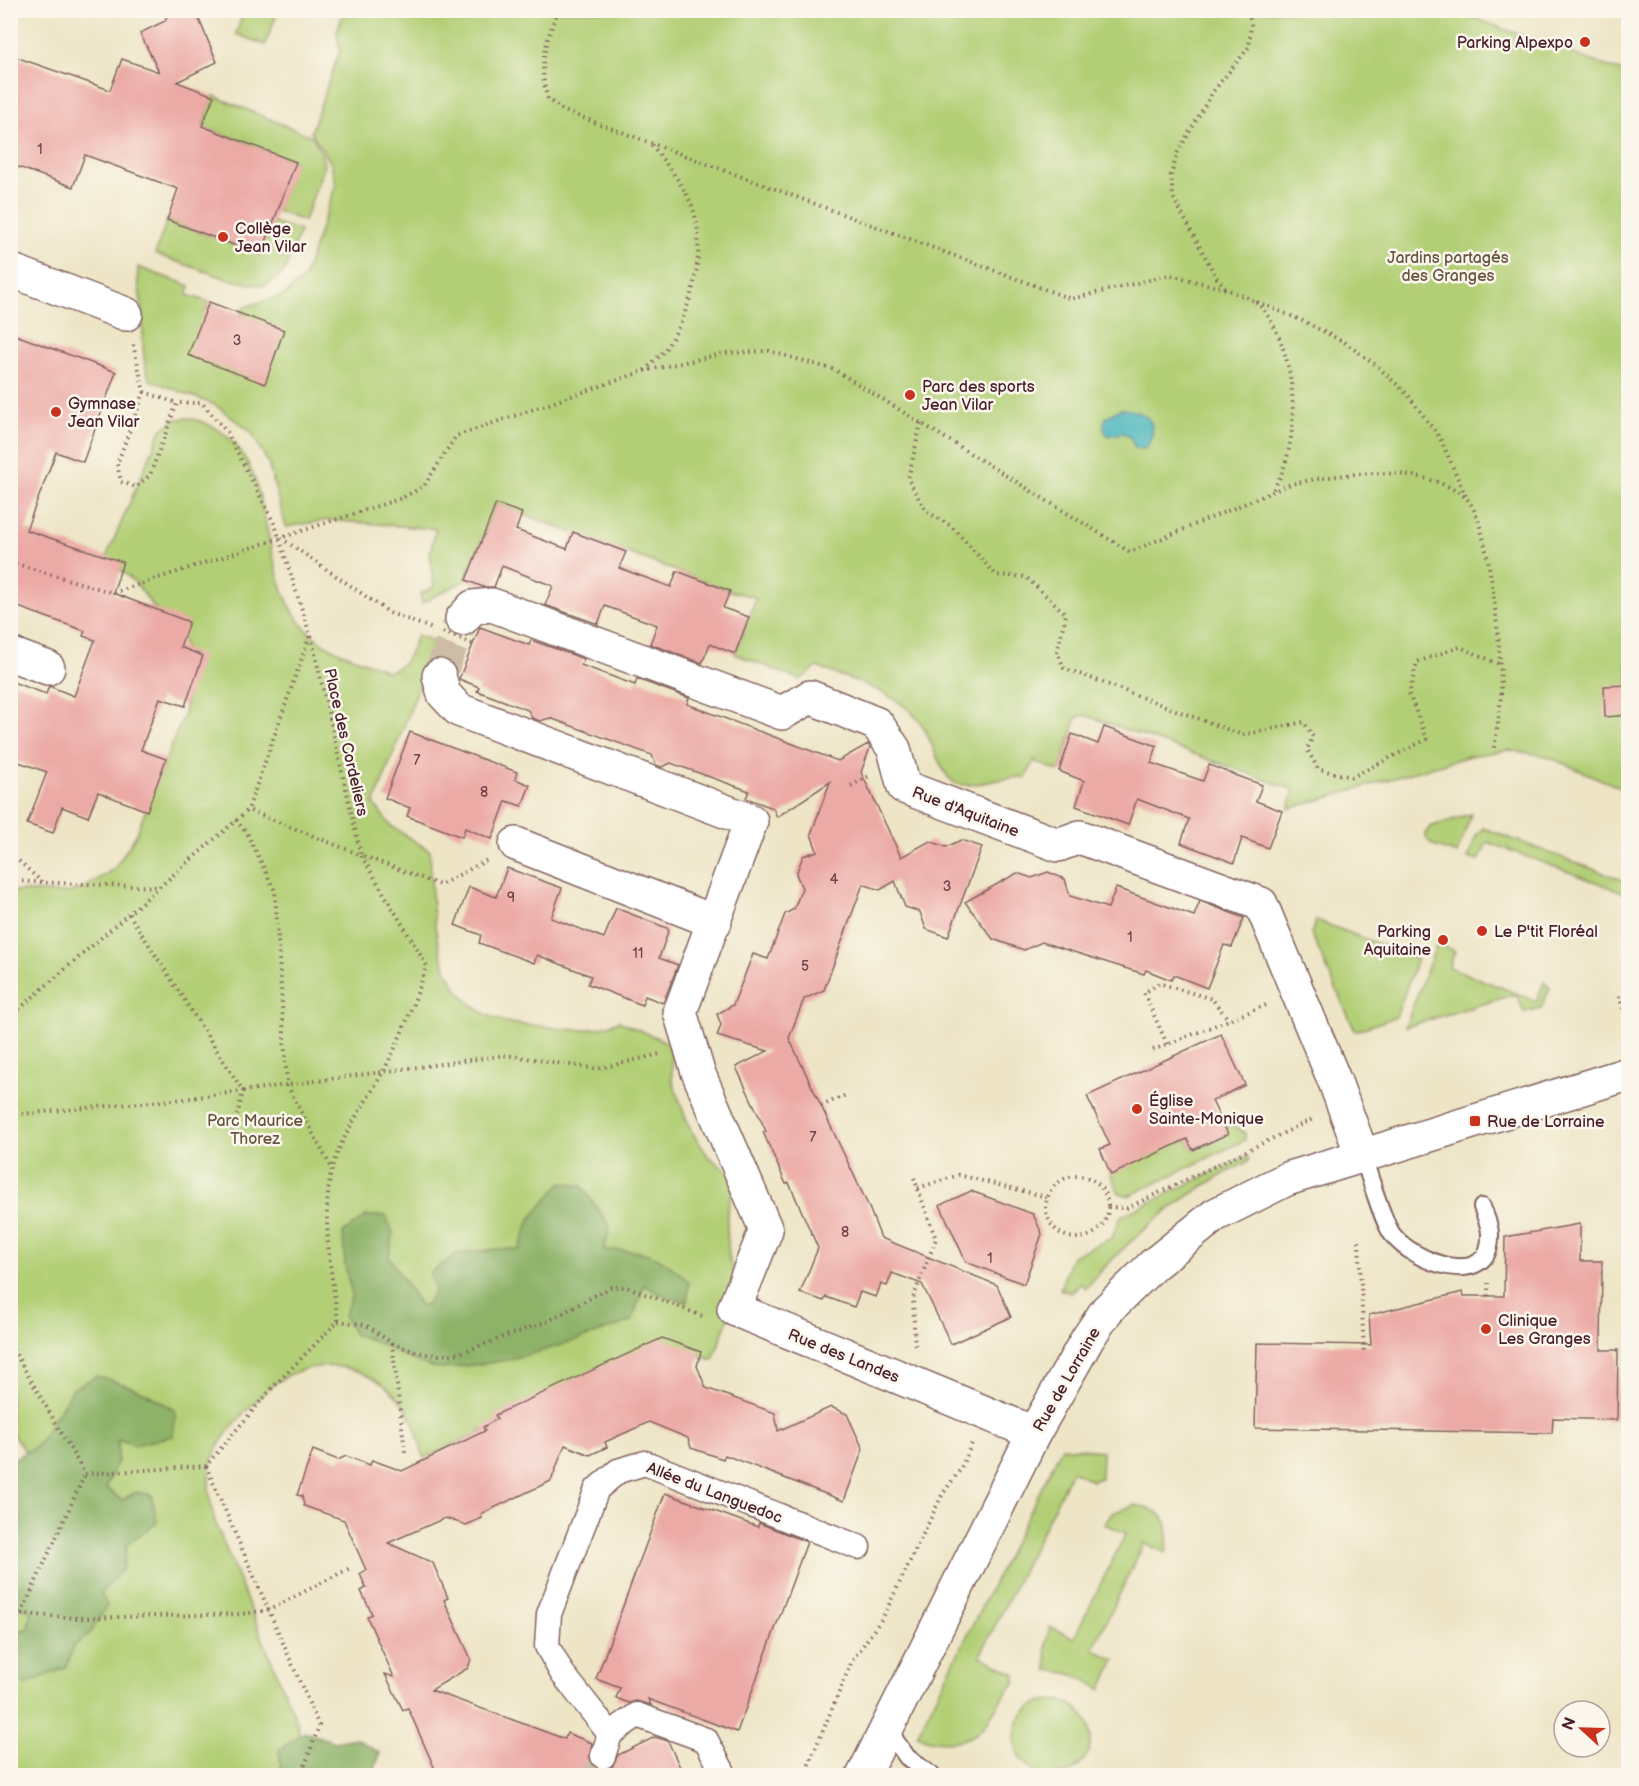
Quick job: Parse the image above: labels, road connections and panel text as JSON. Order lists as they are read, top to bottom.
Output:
{
  "streets": {
    "street": [
      "Rue d'Aquitaine",
      "Rue des Landes",
      "Rue de Lorraine",
      "Allée du Languedoc"
    ],
    "path": ["Place des Cordeliers"]
  },
  "crossings": [
    ["Rue d'Aquitaine", "Rue de Lorraine"],
    ["Rue des Landes", "Rue de Lorraine"]
  ],
  "parks": ["Jardins partagés des Granges", "Parc Maurice Thorez"],
  "places": {
    "other": [
      "Parking Alpexpo",
      "Collège Jean Vilar",
      "Parc des sports Jean Vilar",
      "Gymnase Jean Vilar",
      "Le P'tit Floréal",
      "Parking Aquitaine",
      "Église Sainte-Monique",
      "Clinique Les Granges"
    ],
    "transit": ["Rue de Lorraine"]
  },
  "house_numbers": [
    "1",
    "3",
    "7",
    "8",
    "4",
    "3",
    "9",
    "1",
    "11",
    "5",
    "7",
    "8",
    "1"
  ],
  "north": "left"
}
